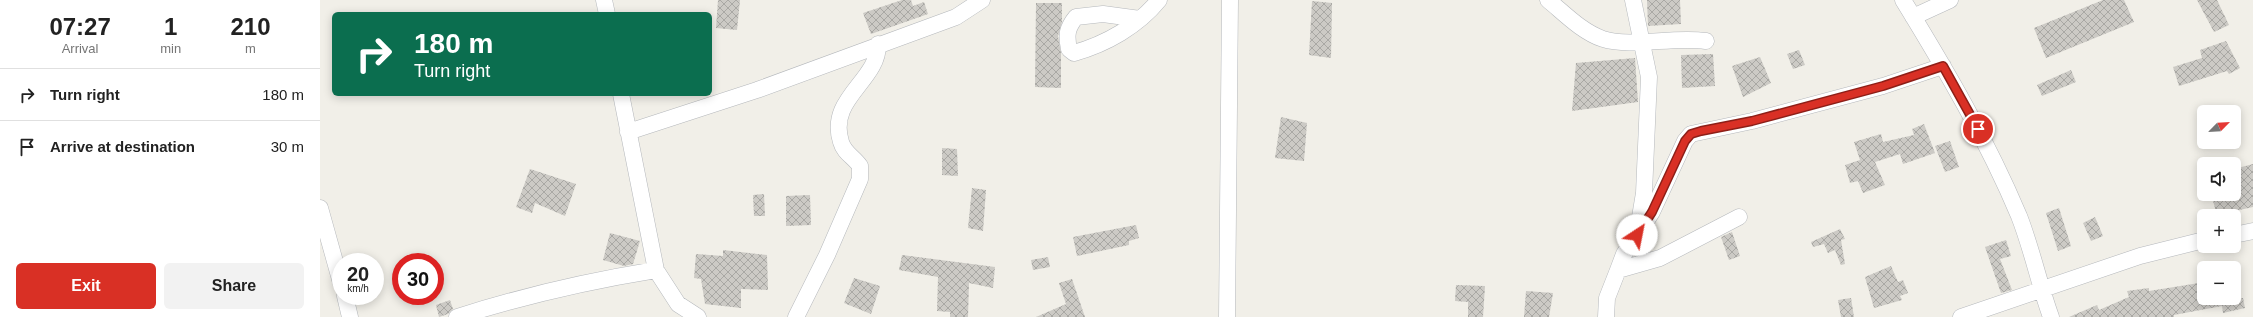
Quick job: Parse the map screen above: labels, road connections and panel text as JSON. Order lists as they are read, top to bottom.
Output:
{
  "north": "top right",
  "page": {
    "eta": [
      "07:27",
      "Arrival",
      "1",
      "min",
      "210",
      "m"
    ],
    "turn": ["180 m", "Turn right"],
    "list": [
      {
        "name": "Turn right",
        "value": "180 m"
      },
      {
        "name": "Arrive at destination",
        "value": "30 m"
      }
    ],
    "map_buttons": ["+", "−"],
    "speed": "20 km/h",
    "limit": "30",
    "buttons": ["Exit", "Share"]
  }
}
